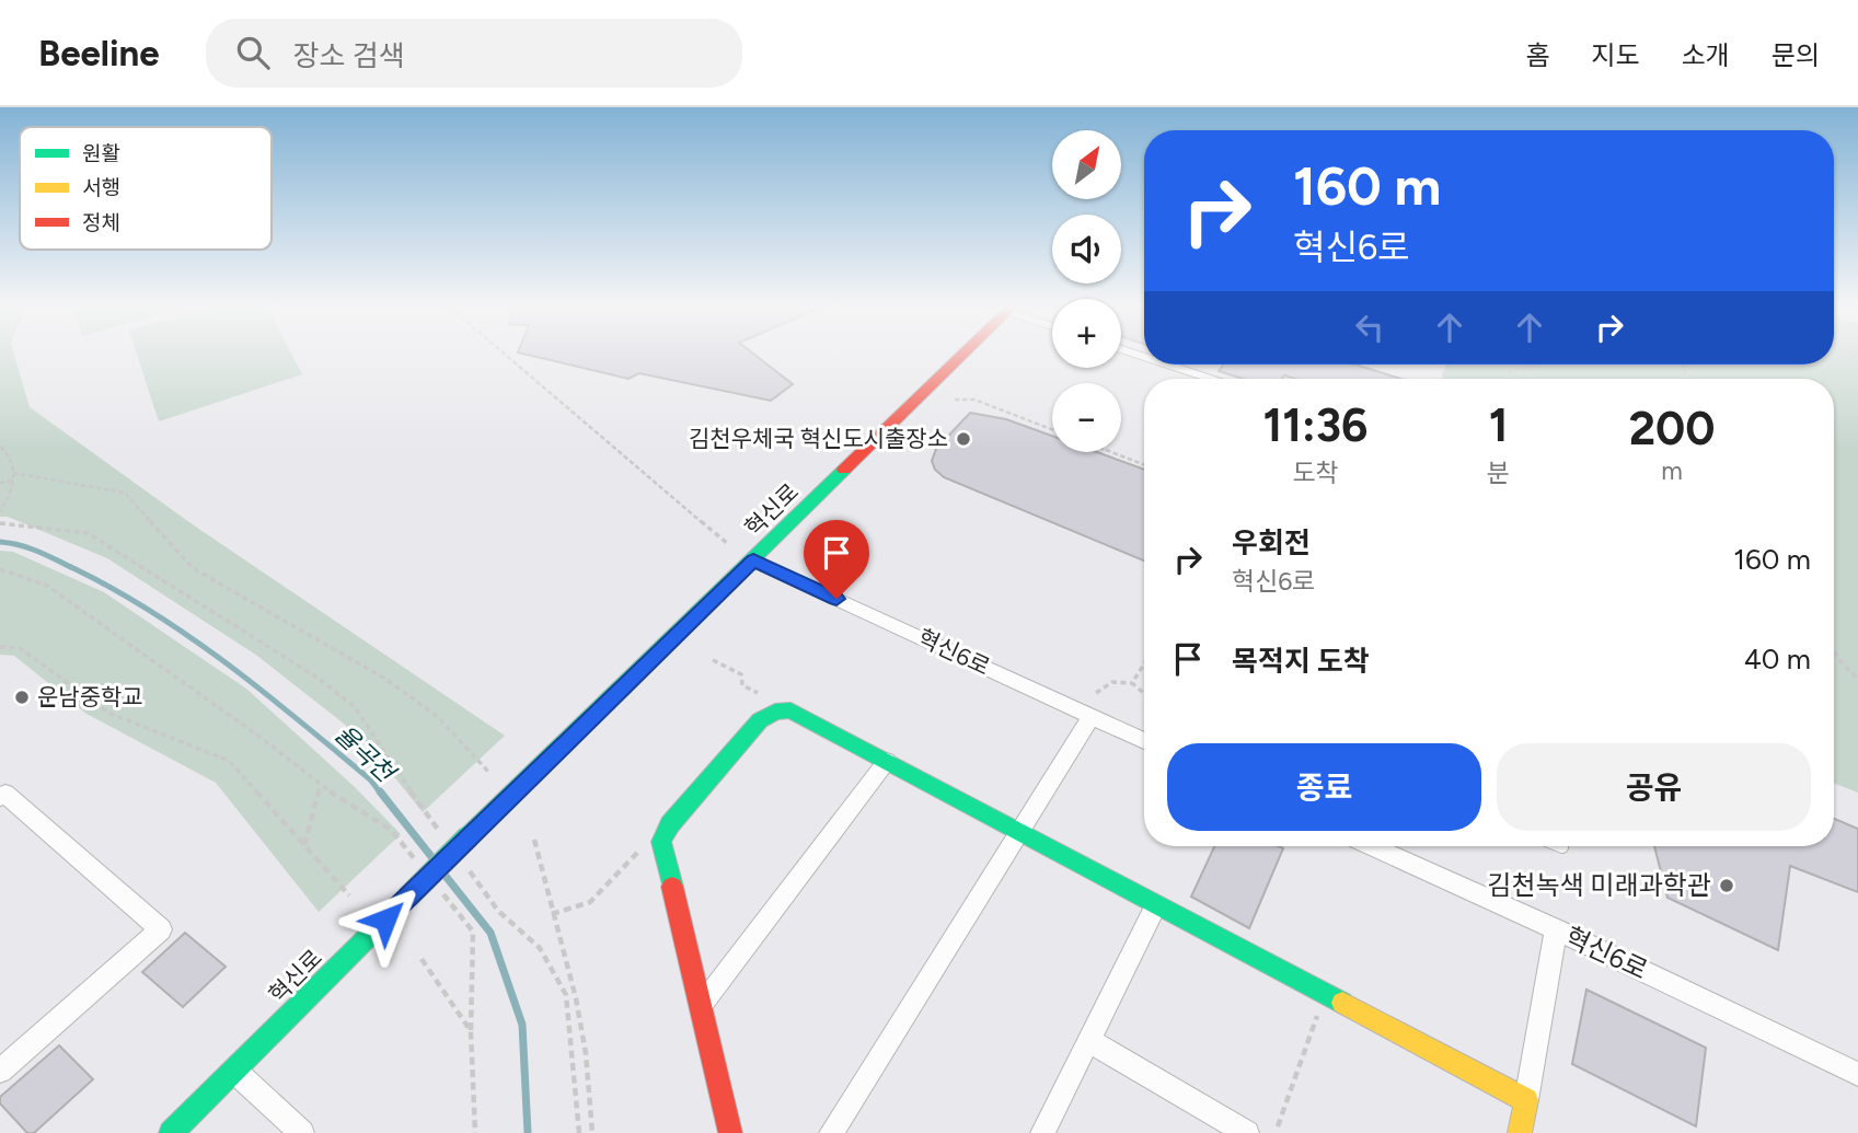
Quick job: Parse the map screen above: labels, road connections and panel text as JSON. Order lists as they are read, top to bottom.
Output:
{
  "streets": {
    "main road": ["혁신로"],
    "street": ["혁신6로"]
  },
  "crossings": [
    ["혁신로", "혁신6로"]
  ],
  "water": ["율곡천"],
  "places": ["김천우체국 혁신도시출장소", "운남중학교", "김천녹색 미래과학관"],
  "legend": ["원활", "서행", "정체"],
  "north": "top right",
  "page": {
    "header": "Beeline",
    "search": "장소 검색",
    "nav": [
      "홈",
      "지도",
      "소개",
      "문의"
    ],
    "map_buttons": ["+", "−"],
    "turn": ["160 m", "혁신6로"],
    "eta": [
      "11:36",
      "도착",
      "1",
      "분",
      "200",
      "m"
    ],
    "list": [
      {
        "name": "우회전",
        "note": "혁신6로",
        "value": "160 m"
      },
      {
        "name": "목적지 도착",
        "value": "40 m"
      }
    ],
    "buttons": ["종료", "공유"]
  }
}
